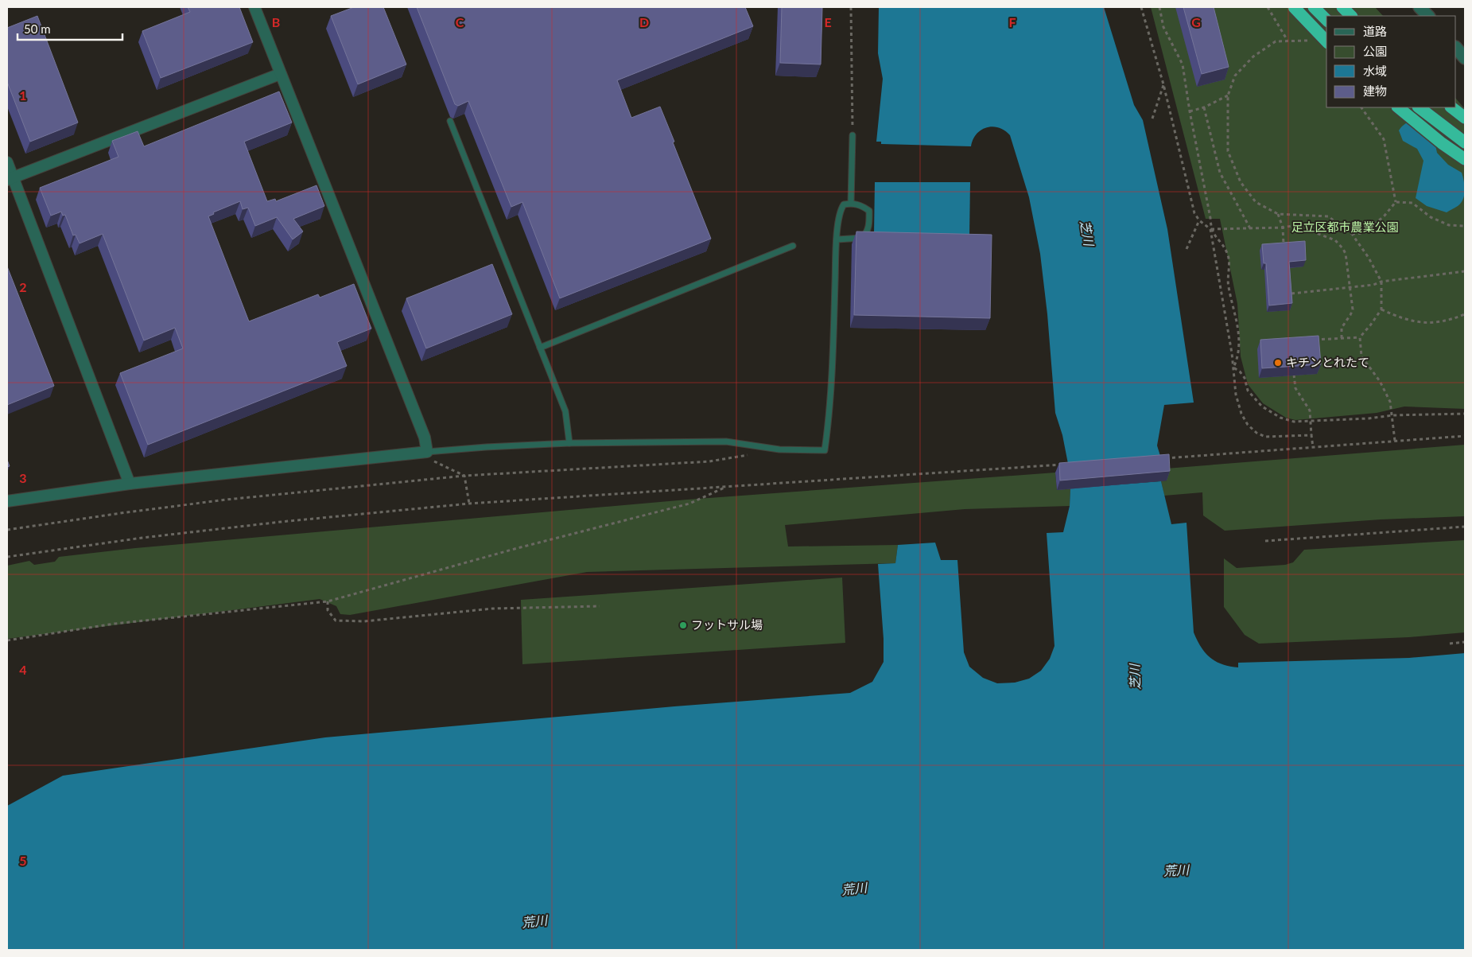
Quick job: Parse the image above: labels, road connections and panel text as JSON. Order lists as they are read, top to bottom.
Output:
{
  "water": ["芝川", "荒川"],
  "parks": ["足立区都市農業公園"],
  "places": ["キチンとれたて", "フットサル場"],
  "legend": [
    "道路",
    "公園",
    "水域",
    "建物"
  ],
  "scale_bar": "50 m",
  "grid": {
    "columns": [
      "B",
      "C",
      "D",
      "E",
      "F",
      "G"
    ],
    "rows": [
      "1",
      "2",
      "3",
      "4",
      "5"
    ]
  }
}
